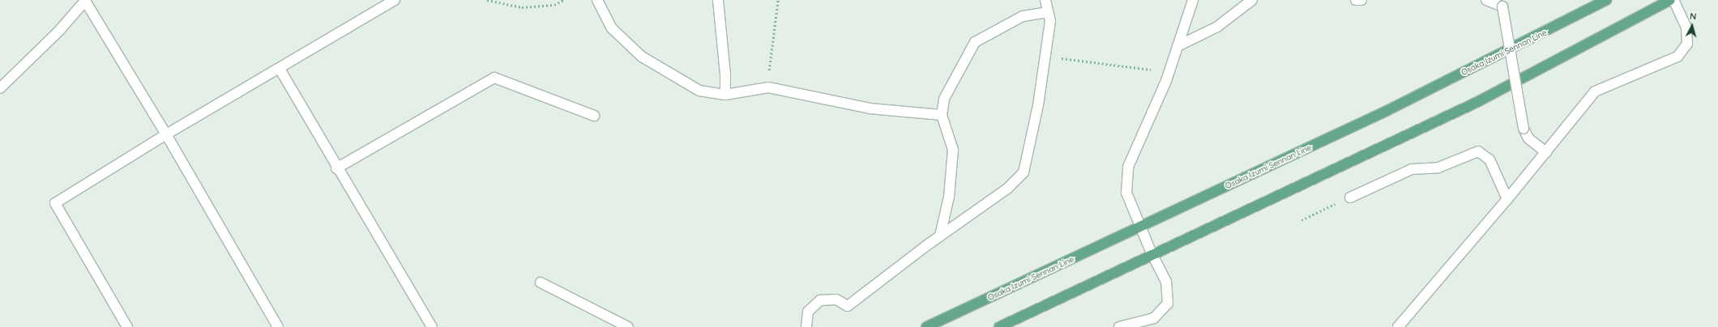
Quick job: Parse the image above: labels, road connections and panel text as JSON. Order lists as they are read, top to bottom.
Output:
{
  "streets": {
    "main road": ["Osaka Izumi Sennan Line"]
  },
  "north": "top"
}
